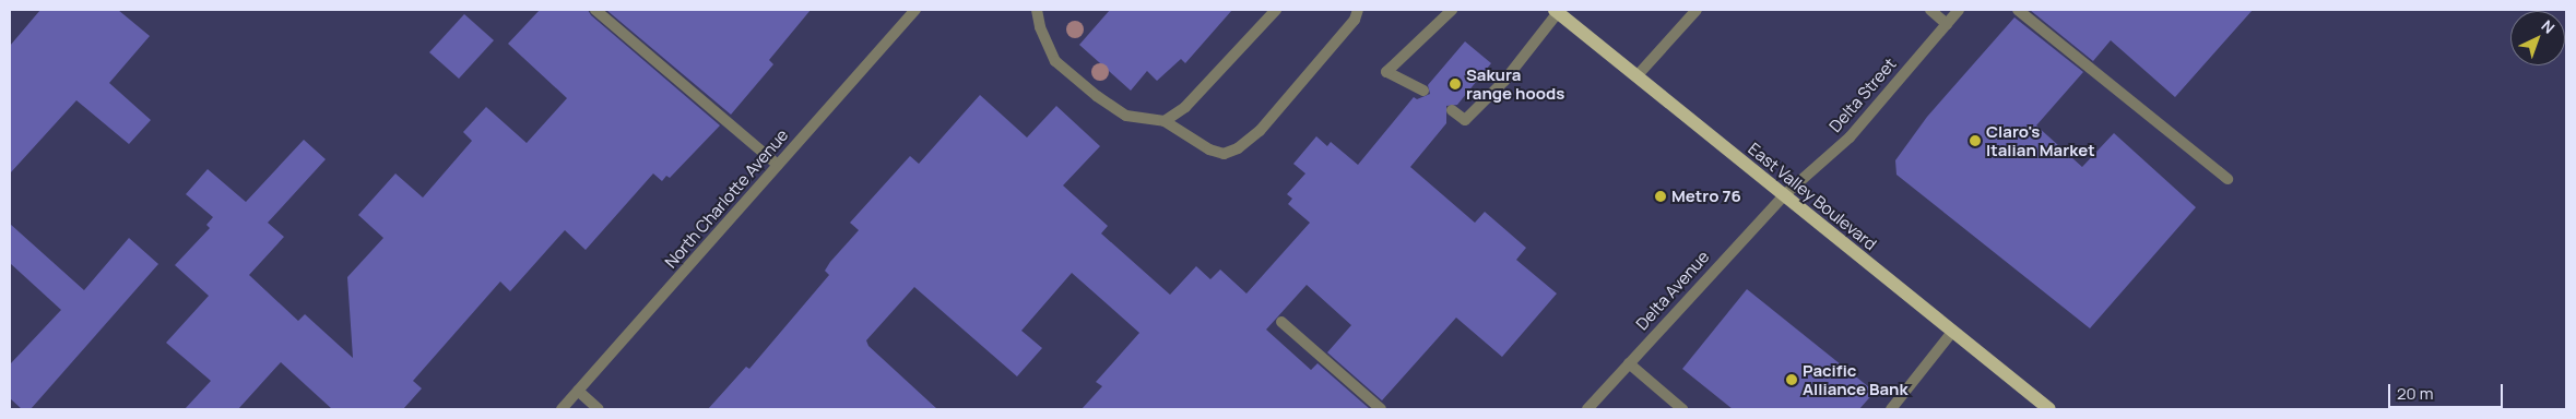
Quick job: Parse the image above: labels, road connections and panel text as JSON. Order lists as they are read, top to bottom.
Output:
{
  "streets": {
    "main road": ["East Valley Boulevard"],
    "street": ["Delta Street", "North Charlotte Avenue", "Delta Avenue"]
  },
  "crossings": [
    ["Delta Street", "East Valley Boulevard"],
    ["Delta Street", "Delta Avenue"],
    ["East Valley Boulevard", "Delta Avenue"]
  ],
  "places": [
    "Sakura range hoods",
    "Claro's Italian Market",
    "Metro 76",
    "Pacific Alliance Bank"
  ],
  "scale_bar": "20 m",
  "north": "top right"
}
